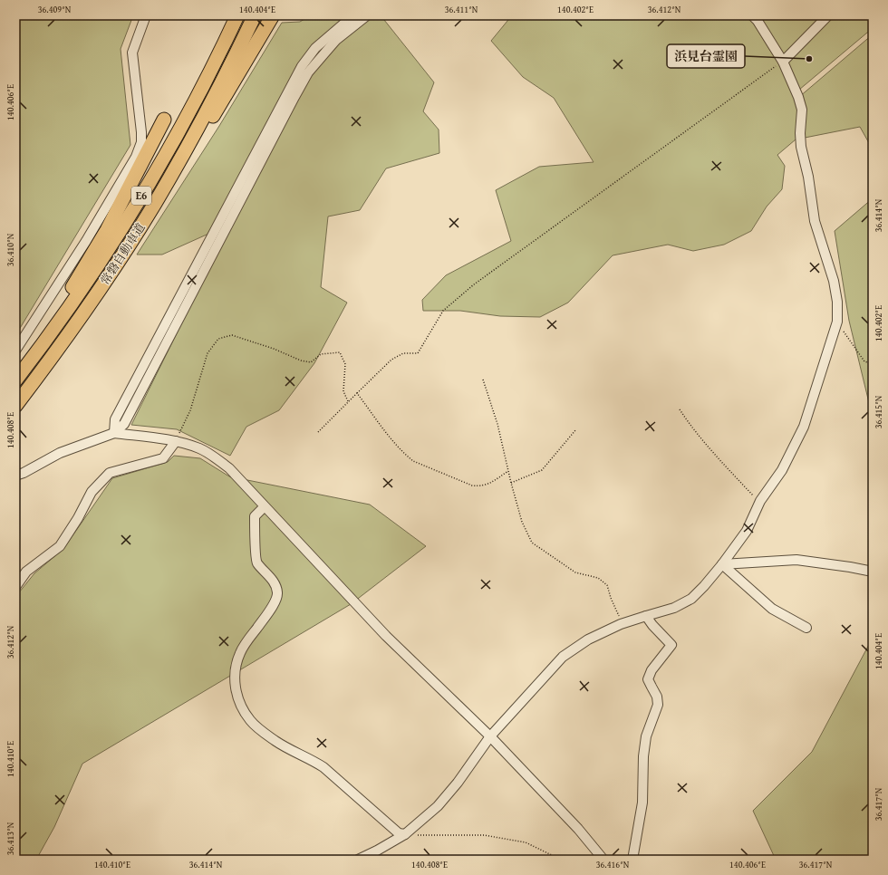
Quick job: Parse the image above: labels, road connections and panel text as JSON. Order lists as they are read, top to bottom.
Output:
{
  "streets": {
    "highway": ["E6", "常磐自動車道"]
  },
  "places": ["浜見台霊園"],
  "coordinates": [
    "36.409°N",
    "140.404°E",
    "36.411°N",
    "140.402°E",
    "36.412°N",
    "140.406°E",
    "36.414°N",
    "36.410°N",
    "36.415°N",
    "140.408°E",
    "140.410°E",
    "36.417°N",
    "36.413°N",
    "36.416°N"
  ]
}
